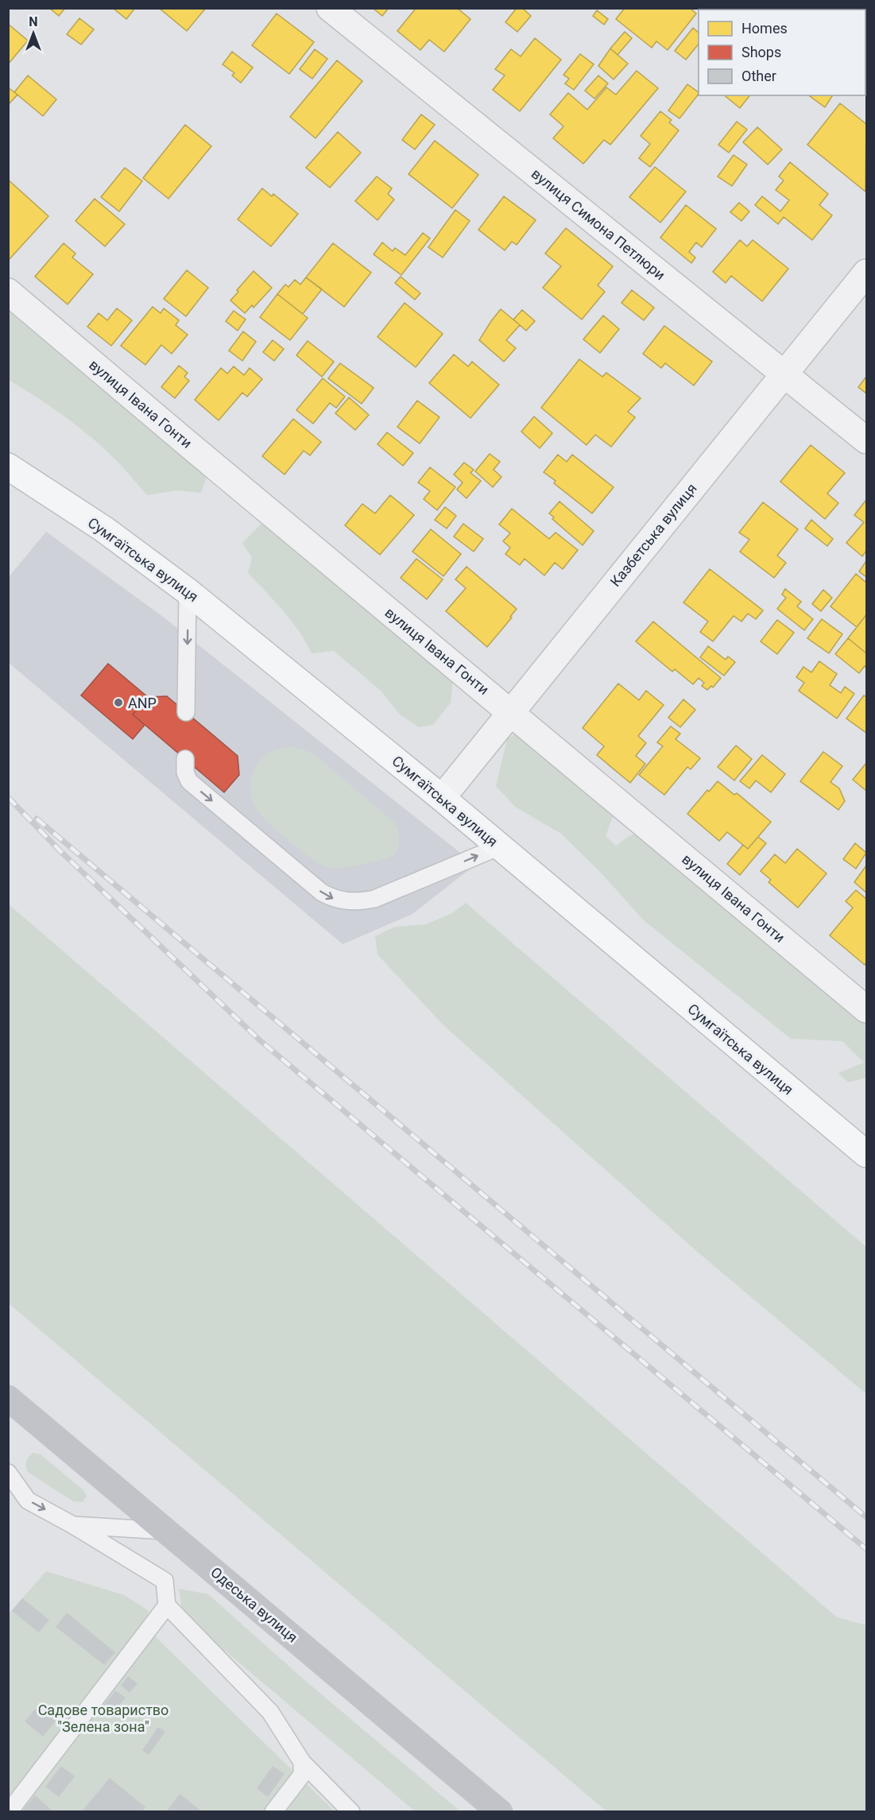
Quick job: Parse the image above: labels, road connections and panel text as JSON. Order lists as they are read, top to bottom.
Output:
{
  "streets": {
    "main road": ["Сумгаїтська вулиця", "Одеська вулиця"],
    "street": ["вулиця Симона Петлюри", "вулиця Івана Гонти", "Казбетська вулиця"]
  },
  "crossings": [
    ["вулиця Симона Петлюри", "Казбетська вулиця"],
    ["вулиця Івана Гонти", "Казбетська вулиця"],
    ["Казбетська вулиця", "Сумгаїтська вулиця"]
  ],
  "parks": ["Садове товариство \"Зелена зона\""],
  "places": ["ANP"],
  "legend": ["Homes", "Shops", "Other"],
  "north": "top"
}
